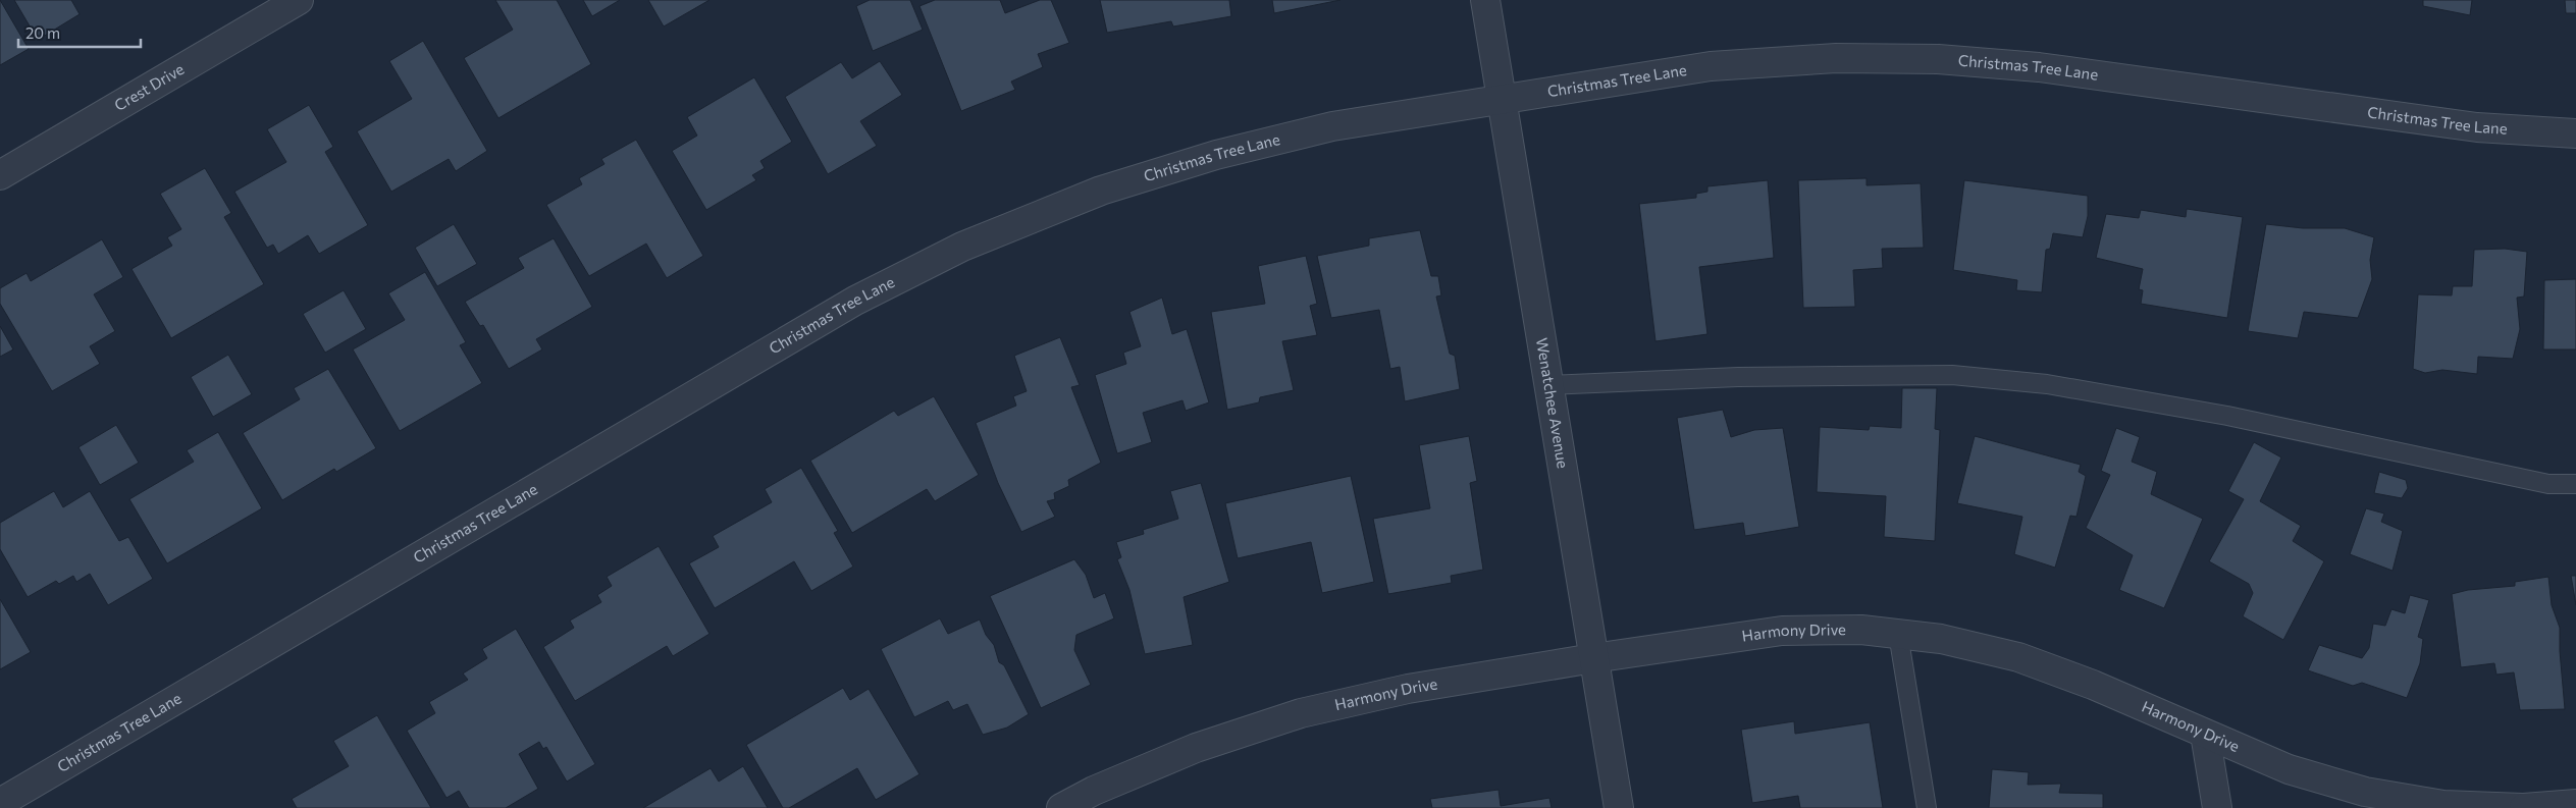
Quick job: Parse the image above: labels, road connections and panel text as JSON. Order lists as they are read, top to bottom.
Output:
{
  "streets": {
    "street": [
      "Christmas Tree Lane",
      "Crest Drive",
      "Wenatchee Avenue",
      "Harmony Drive"
    ]
  },
  "crossings": [
    ["Christmas Tree Lane", "Wenatchee Avenue"],
    ["Wenatchee Avenue", "Harmony Drive"]
  ],
  "scale_bar": "20 m"
}
